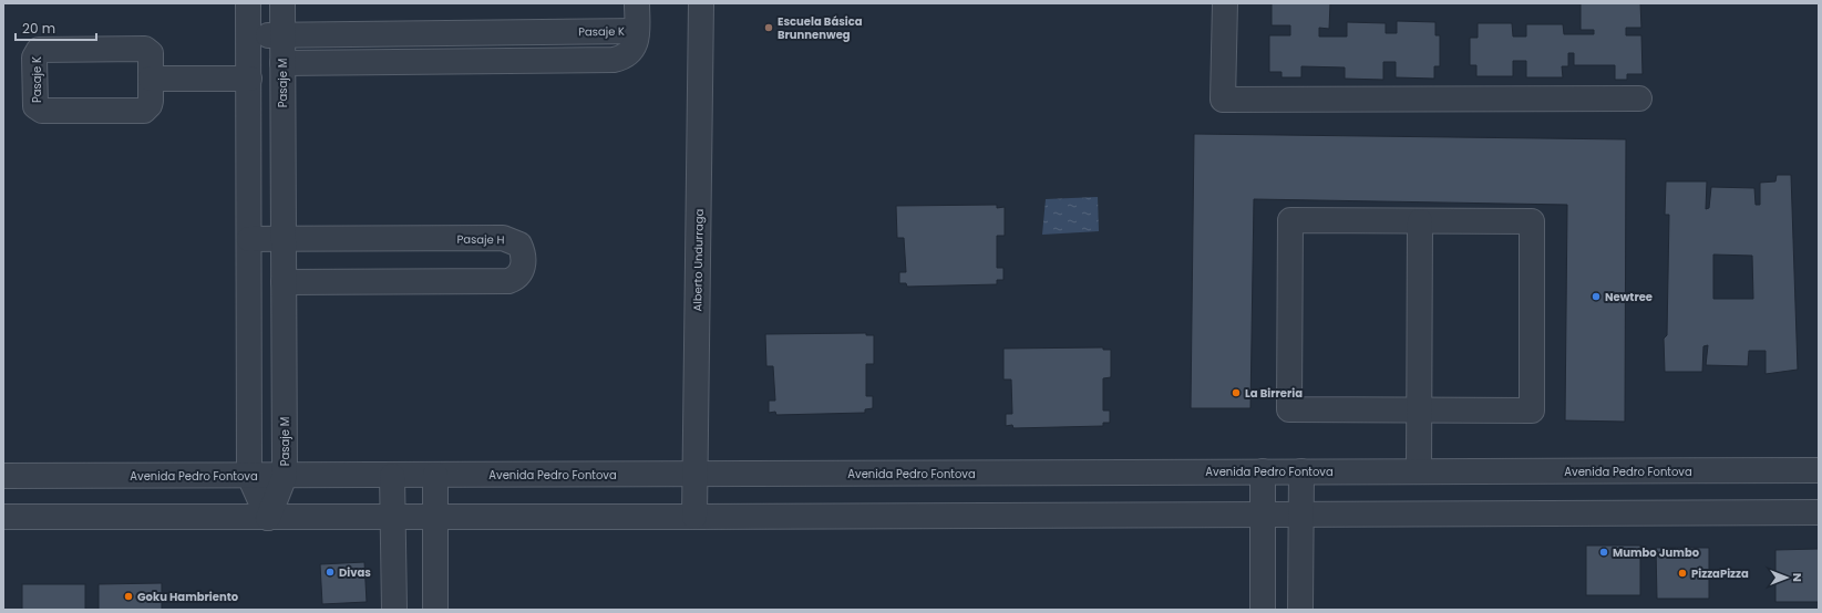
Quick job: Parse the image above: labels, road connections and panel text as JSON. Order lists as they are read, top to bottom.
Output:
{
  "streets": {
    "street": [
      "Pasaje K",
      "Pasaje M",
      "Pasaje H",
      "Alberto Undurraga",
      "Avenida Pedro Fontova"
    ]
  },
  "crossings": [
    ["Pasaje K", "Pasaje M"],
    ["Pasaje M", "Pasaje H"],
    ["Pasaje M", "Avenida Pedro Fontova"],
    ["Alberto Undurraga", "Avenida Pedro Fontova"]
  ],
  "places": [
    "Escuela Básica Brunnenweg",
    "Newtree",
    "La Birreria",
    "Mumbo Jumbo",
    "Divas",
    "PizzaPizza",
    "Goku Hambriento"
  ],
  "scale_bar": "20 m",
  "north": "right"
}
